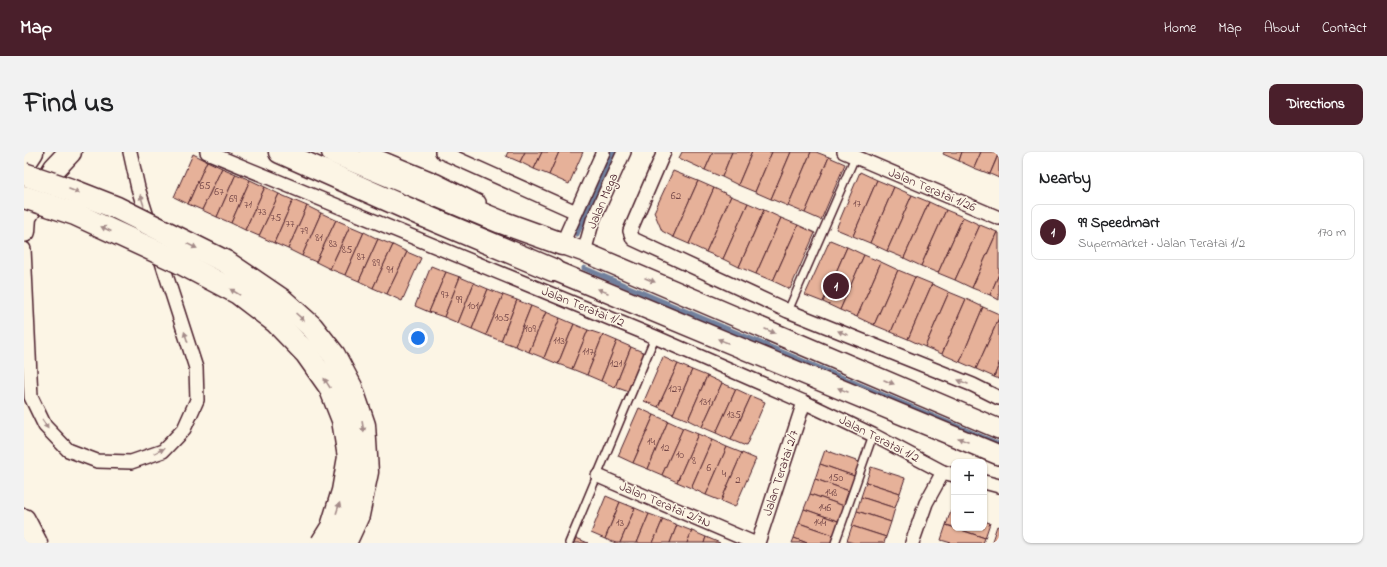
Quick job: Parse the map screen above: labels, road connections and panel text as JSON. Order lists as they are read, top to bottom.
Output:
{
  "streets": {
    "main road": ["Jalan Teratai 1/2"],
    "street": [
      "Jalan Teratai 1/26",
      "Jalan Mega",
      "Jalan Teratai 2/7",
      "Jalan Teratai 2/7N"
    ]
  },
  "crossings": [
    ["Jalan Teratai 1/2", "Jalan Teratai 2/7"]
  ],
  "house_numbers": [
    "65",
    "67",
    "62",
    "69",
    "17",
    "71",
    "73",
    "75",
    "77",
    "79",
    "81",
    "83",
    "85",
    "87",
    "89",
    "91",
    "97",
    "99",
    "101",
    "105",
    "109",
    "113",
    "117",
    "121",
    "127",
    "131",
    "135",
    "14",
    "12",
    "10",
    "8",
    "6",
    "4",
    "150",
    "2",
    "148",
    "146",
    "13",
    "144"
  ],
  "page": {
    "header": "Map",
    "nav": [
      "Home",
      "Map",
      "About",
      "Contact"
    ],
    "title": "Find us",
    "buttons": "Directions",
    "heading": "Nearby",
    "list": [
      {
        "mark": "1",
        "name": "99 Speedmart",
        "note": "Supermarket · Jalan Teratai 1/2",
        "value": "170 m"
      }
    ],
    "pins": "1",
    "map_buttons": ["+", "−"]
  }
}
